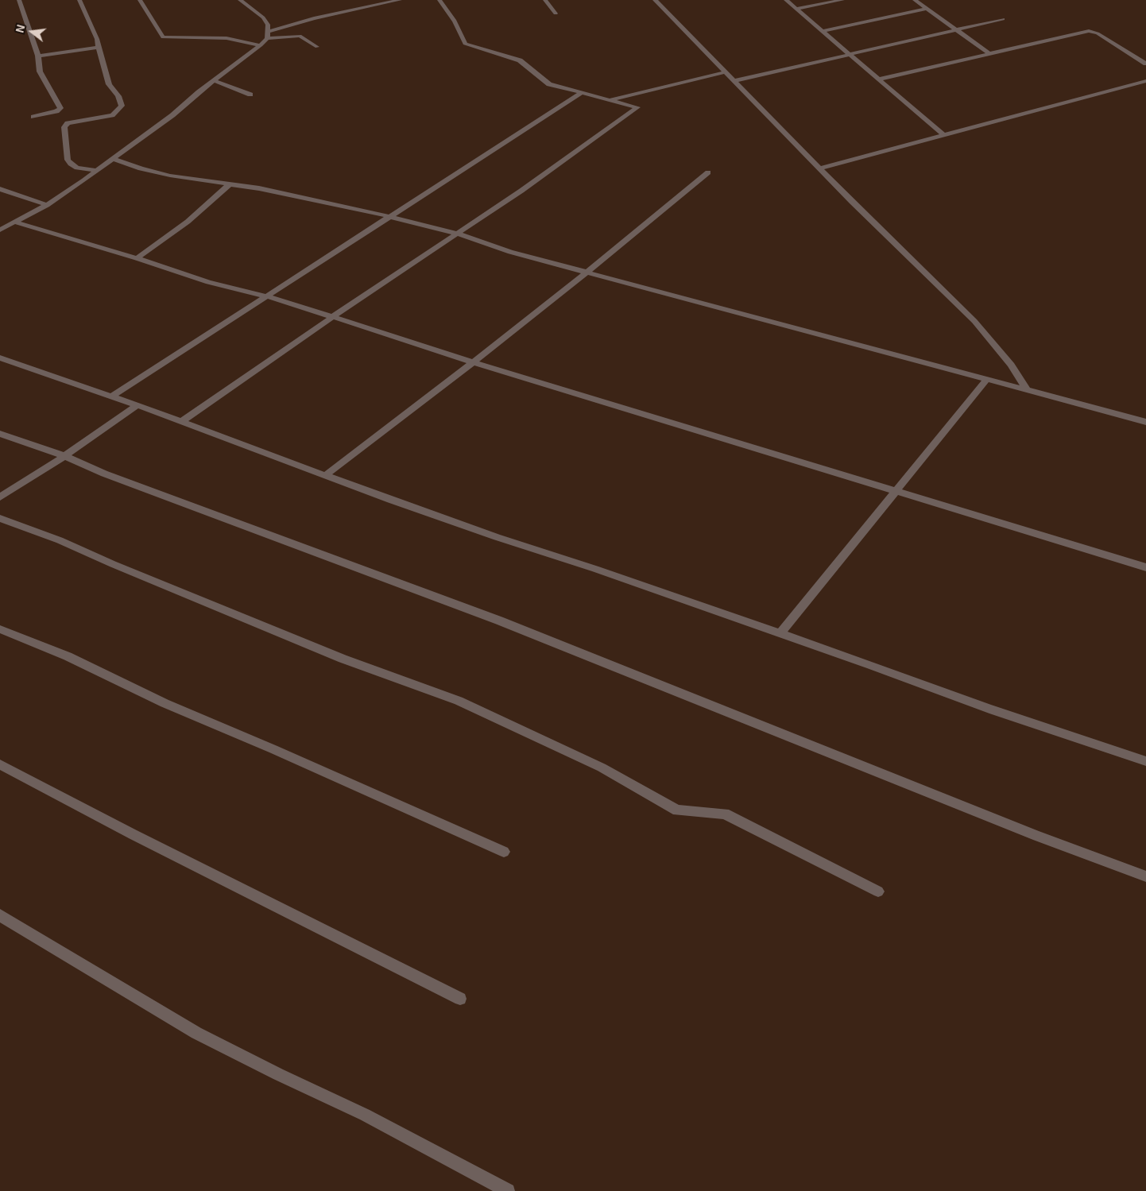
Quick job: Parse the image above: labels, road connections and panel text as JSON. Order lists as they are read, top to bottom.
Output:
{
  "north": "left"
}
